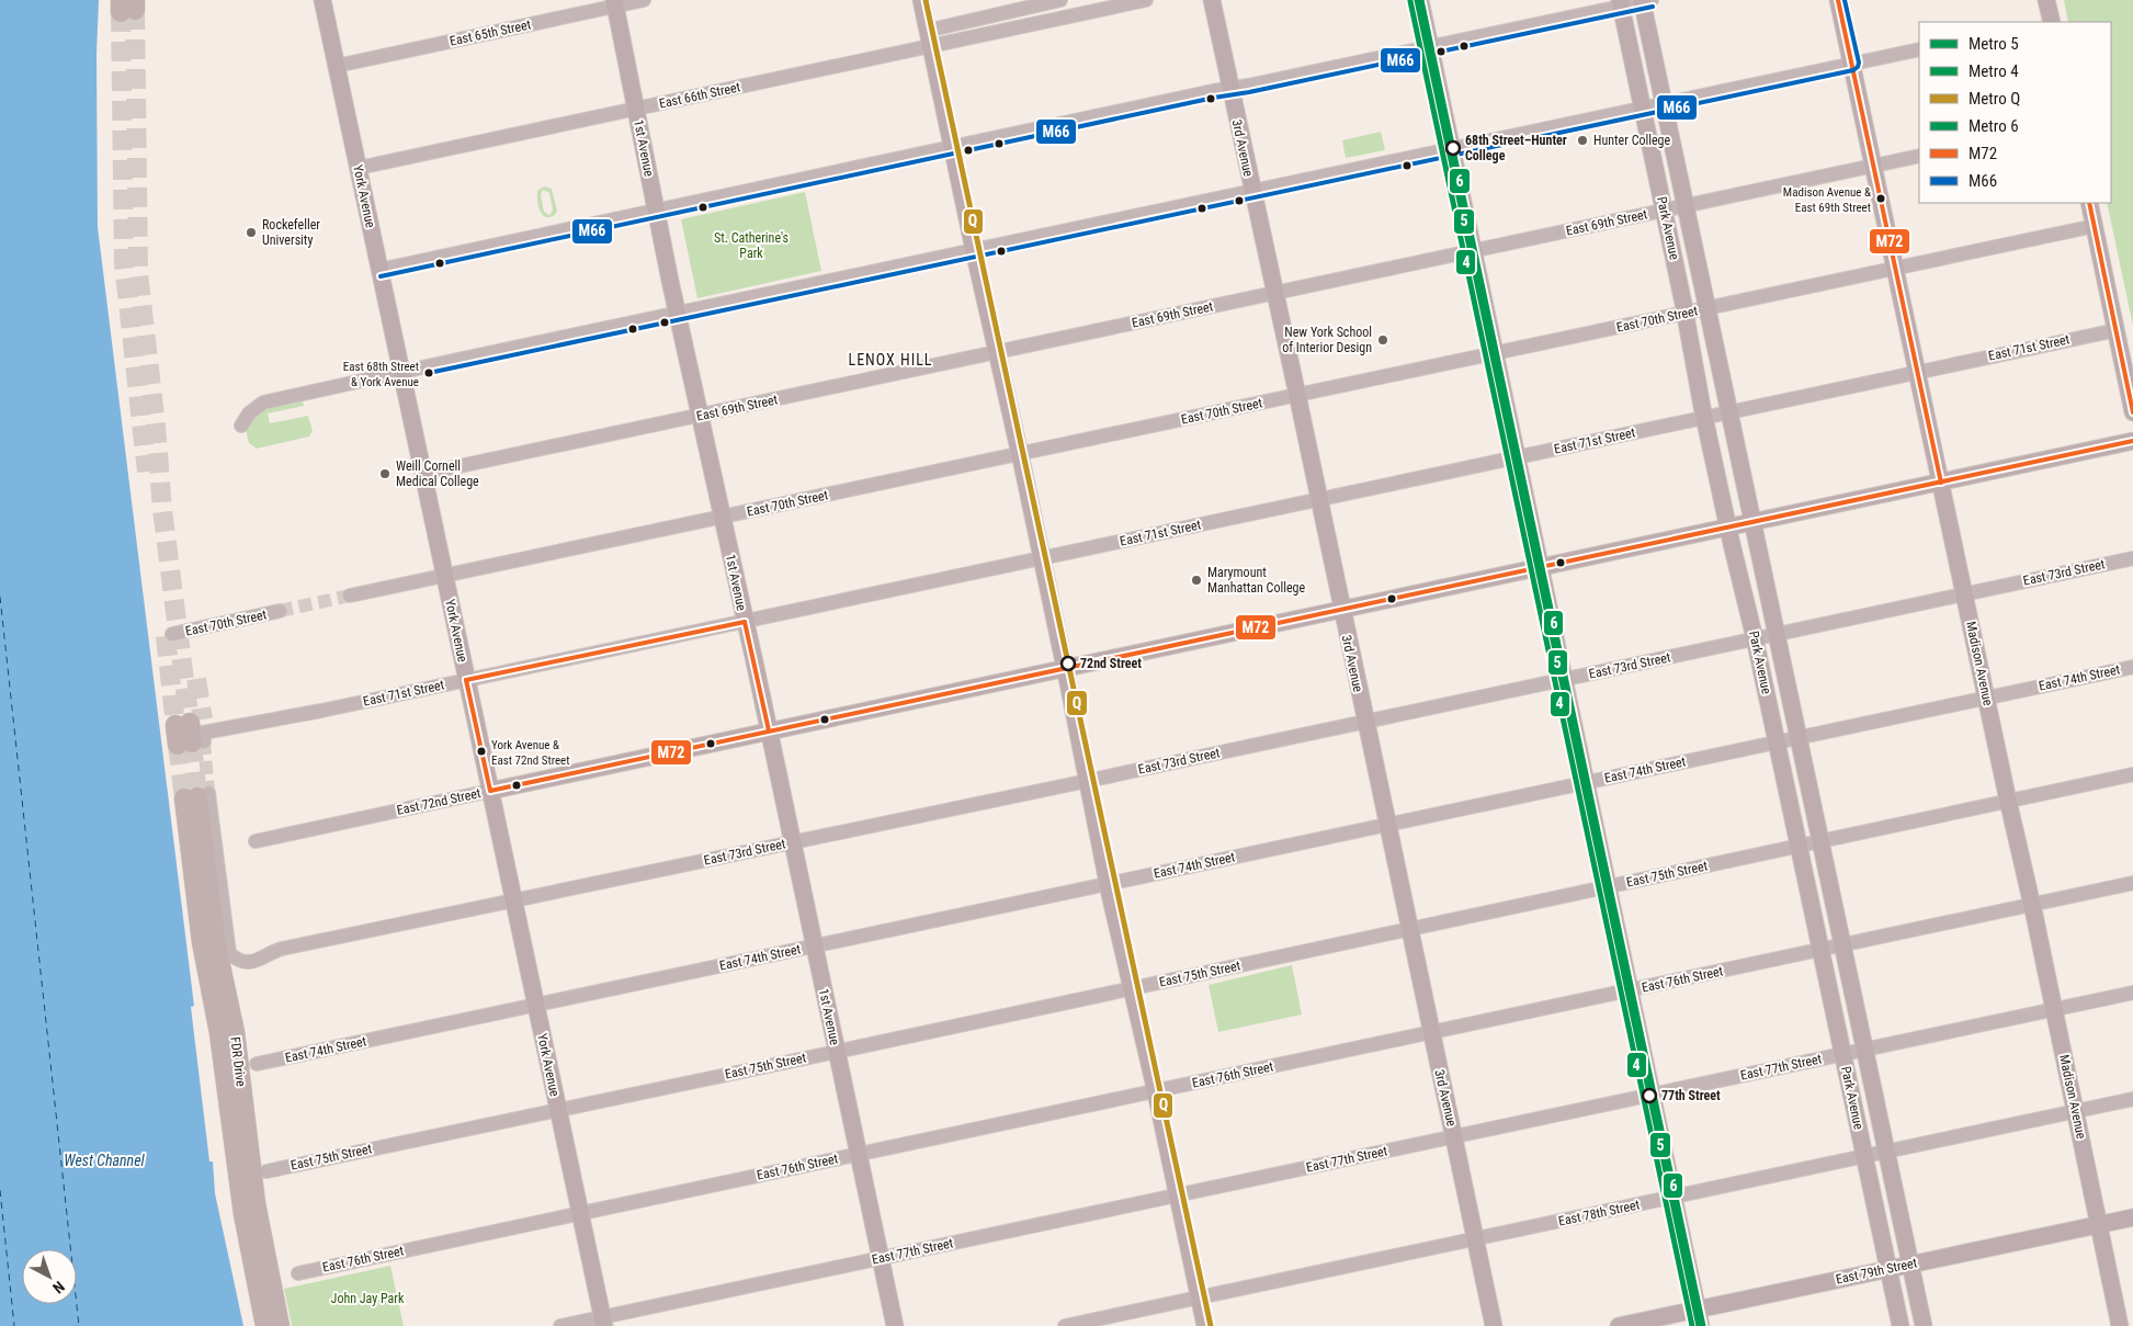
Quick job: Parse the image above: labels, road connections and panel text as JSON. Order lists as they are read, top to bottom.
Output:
{
  "streets": {
    "highway": ["FDR Drive"],
    "main road": [
      "1st Avenue",
      "3rd Avenue",
      "York Avenue",
      "Park Avenue",
      "Madison Avenue",
      "East 72nd Street",
      "East 79th Street"
    ],
    "street": [
      "East 65th Street",
      "East 66th Street",
      "East 69th Street",
      "East 70th Street",
      "East 71st Street",
      "East 73rd Street",
      "East 74th Street",
      "East 75th Street",
      "East 76th Street",
      "East 77th Street",
      "East 78th Street"
    ]
  },
  "crossings": [
    ["East 65th Street", "1st Avenue"],
    ["East 65th Street", "York Avenue"],
    ["East 66th Street", "1st Avenue"],
    ["East 66th Street", "York Avenue"],
    ["1st Avenue", "East 69th Street"],
    ["1st Avenue", "East 70th Street"],
    ["1st Avenue", "East 71st Street"],
    ["1st Avenue", "East 73rd Street"],
    ["1st Avenue", "East 74th Street"],
    ["1st Avenue", "East 72nd Street"],
    ["1st Avenue", "East 75th Street"],
    ["1st Avenue", "East 76th Street"],
    ["1st Avenue", "East 77th Street"],
    ["3rd Avenue", "East 69th Street"],
    ["3rd Avenue", "East 70th Street"],
    ["3rd Avenue", "East 71st Street"],
    ["3rd Avenue", "East 73rd Street"],
    ["3rd Avenue", "East 74th Street"],
    ["3rd Avenue", "East 72nd Street"],
    ["3rd Avenue", "East 75th Street"],
    ["3rd Avenue", "East 76th Street"],
    ["3rd Avenue", "East 77th Street"],
    ["3rd Avenue", "East 78th Street"],
    ["York Avenue", "East 69th Street"],
    ["York Avenue", "East 70th Street"],
    ["York Avenue", "East 71st Street"],
    ["York Avenue", "East 73rd Street"],
    ["York Avenue", "East 74th Street"],
    ["York Avenue", "East 72nd Street"],
    ["York Avenue", "East 75th Street"],
    ["York Avenue", "East 76th Street"],
    ["York Avenue", "East 77th Street"],
    ["East 69th Street", "Park Avenue"],
    ["East 69th Street", "Madison Avenue"],
    ["Park Avenue", "East 70th Street"],
    ["Park Avenue", "East 71st Street"],
    ["Park Avenue", "East 73rd Street"],
    ["Park Avenue", "East 74th Street"],
    ["Park Avenue", "East 72nd Street"],
    ["Park Avenue", "East 75th Street"],
    ["Park Avenue", "East 76th Street"],
    ["Park Avenue", "East 77th Street"],
    ["Park Avenue", "East 78th Street"],
    ["Park Avenue", "East 79th Street"],
    ["East 70th Street", "Madison Avenue"],
    ["East 71st Street", "Madison Avenue"],
    ["East 73rd Street", "Madison Avenue"],
    ["Madison Avenue", "East 74th Street"],
    ["Madison Avenue", "East 72nd Street"],
    ["Madison Avenue", "East 75th Street"],
    ["Madison Avenue", "East 76th Street"],
    ["Madison Avenue", "East 77th Street"],
    ["Madison Avenue", "East 78th Street"],
    ["Madison Avenue", "East 79th Street"]
  ],
  "districts": ["LENOX HILL"],
  "water": ["West Channel"],
  "parks": ["St. Catherine's Park", "John Jay Park"],
  "places": [
    "Hunter College",
    "68th Street–Hunter College",
    "Madison Avenue & East 69th Street",
    "Rockefeller University",
    "New York School of Interior Design",
    "East 68th Street & York Avenue",
    "Weill Cornell Medical College",
    "Marymount Manhattan College",
    "72nd Street",
    "York Avenue & East 72nd Street",
    "77th Street"
  ],
  "lines": [
    "metro line 5",
    "metro line Q",
    "metro line 6",
    "transit line M72",
    "transit line M66",
    "metro line 4"
  ],
  "legend": [
    "Metro 5",
    "Metro 4",
    "Metro Q",
    "Metro 6",
    "M72",
    "M66"
  ],
  "north": "bottom right"
}
